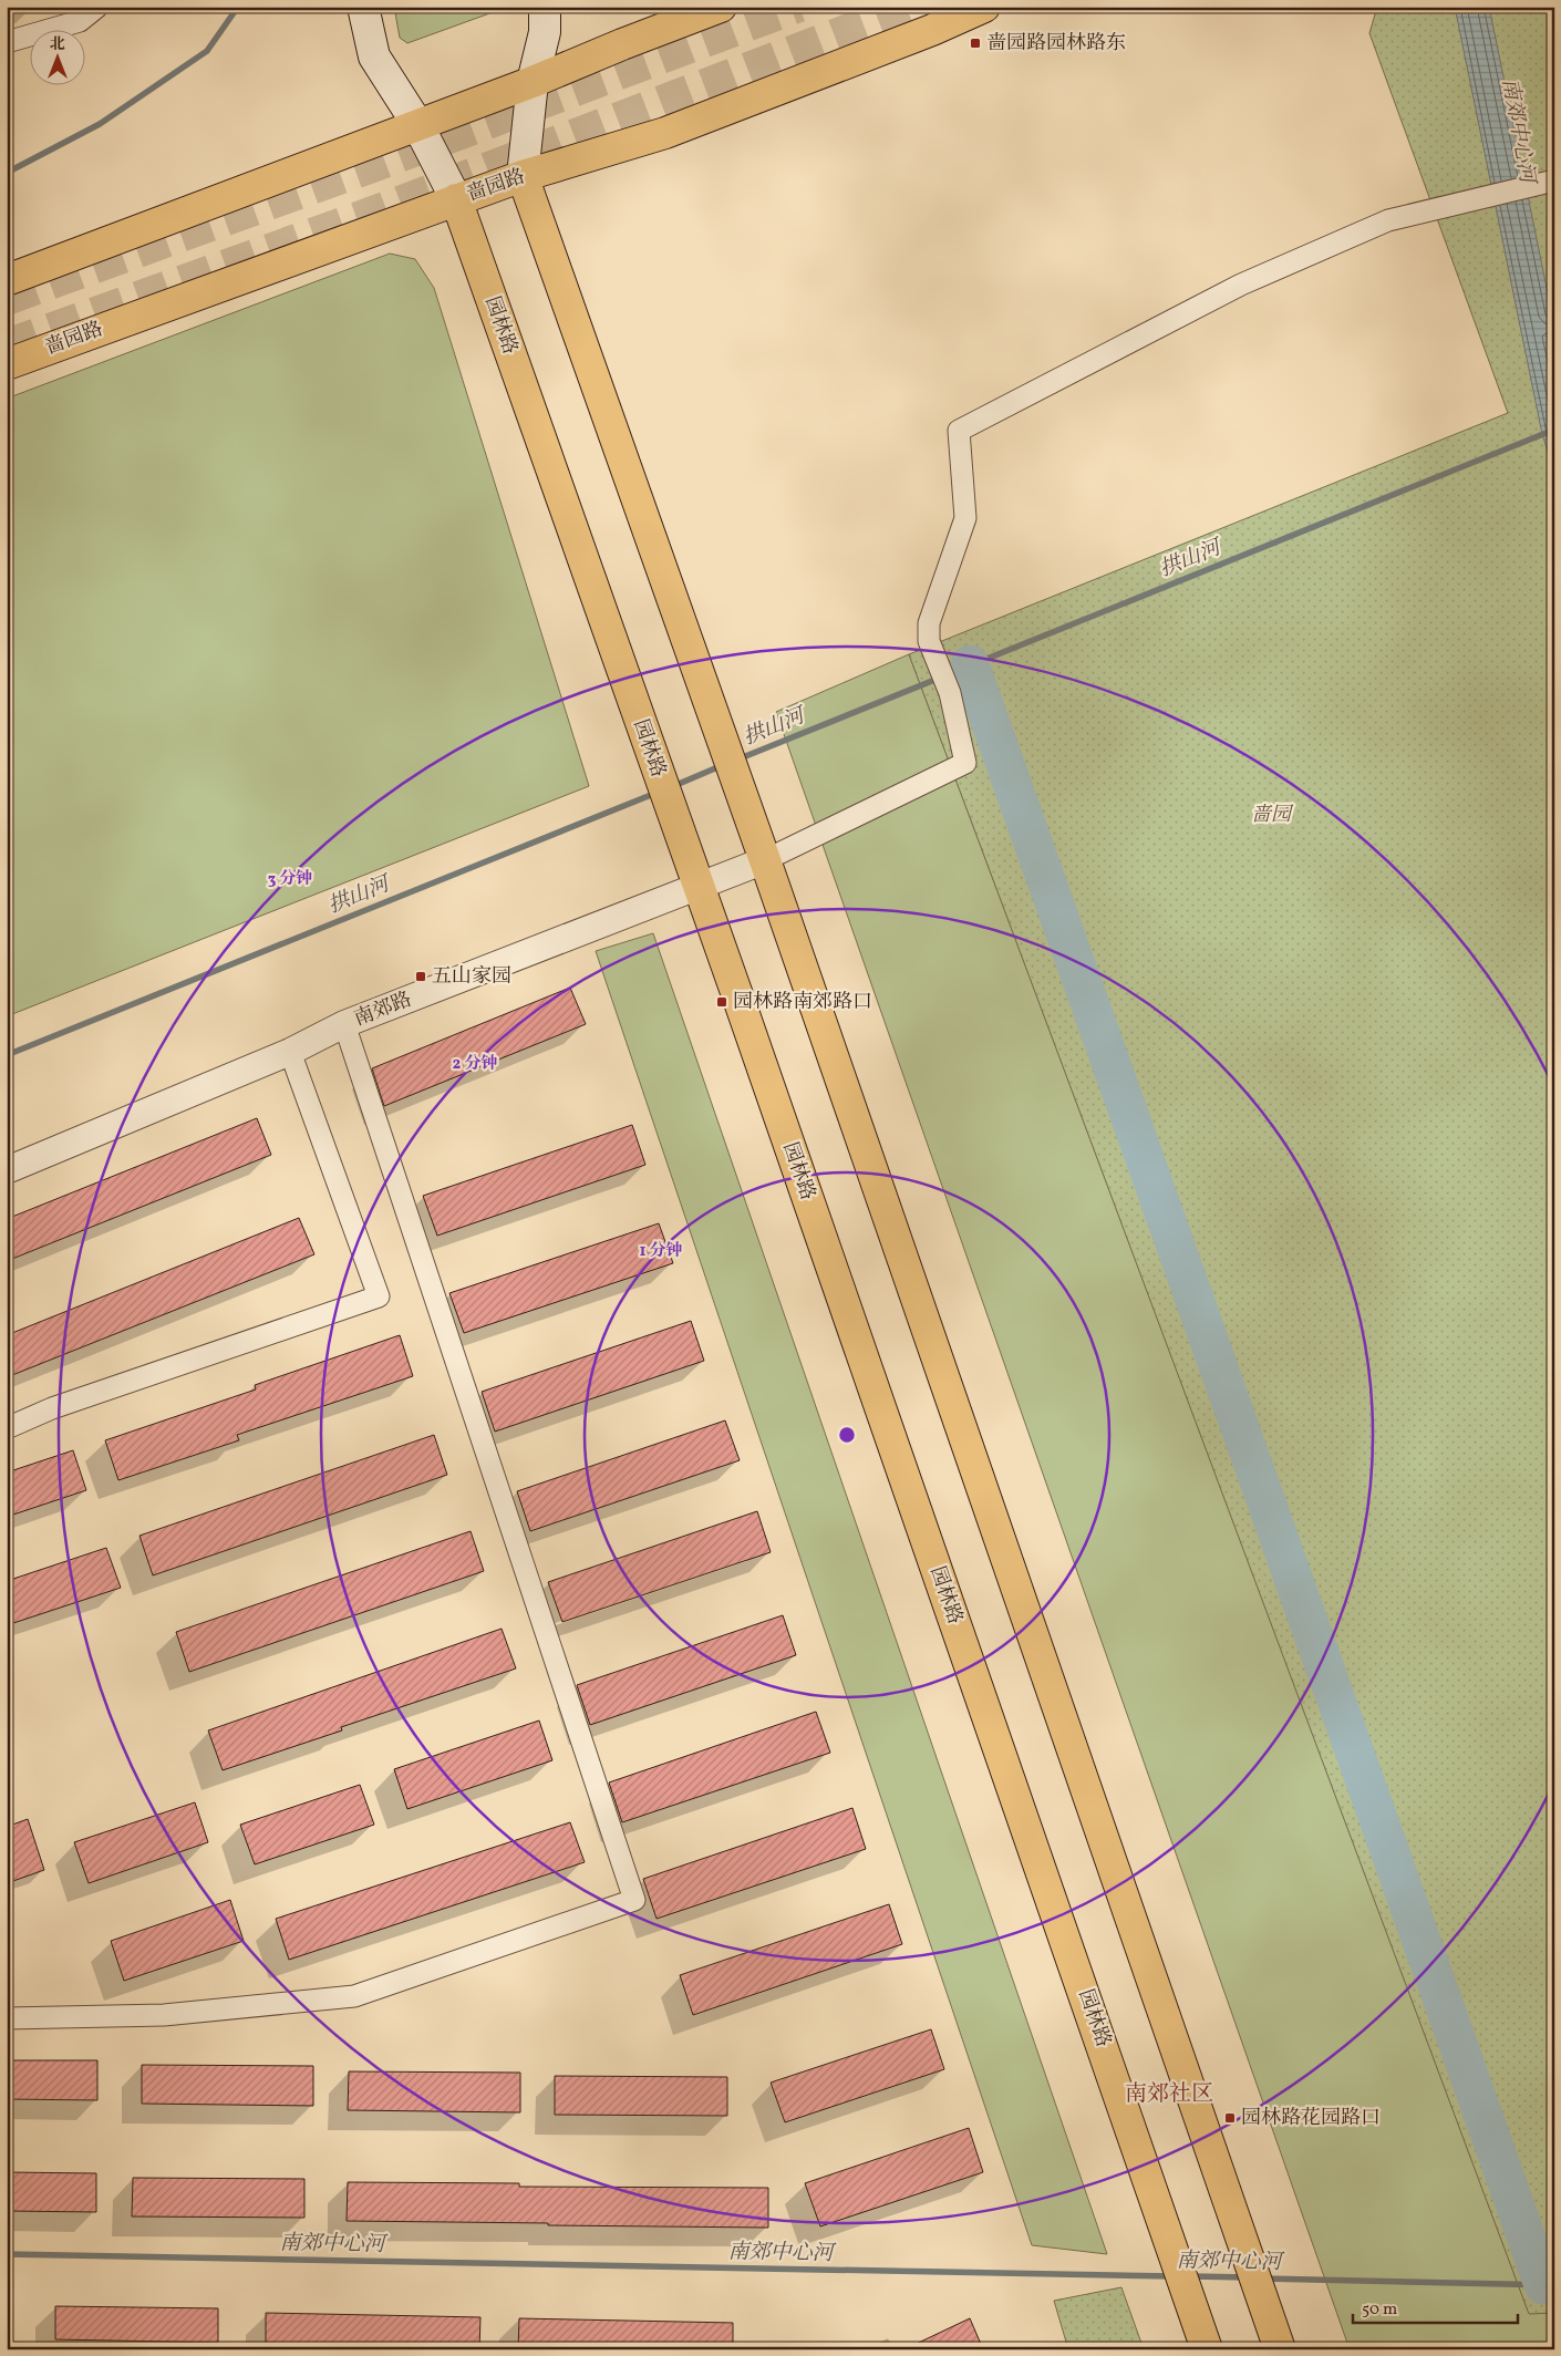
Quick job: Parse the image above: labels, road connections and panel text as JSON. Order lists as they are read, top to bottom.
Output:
{
  "streets": {
    "main road": ["啬园路", "园林路"],
    "street": ["南郊路"]
  },
  "crossings": [
    ["啬园路", "园林路"],
    ["园林路", "南郊路"]
  ],
  "districts": ["南郊社区"],
  "water": ["南郊中心河", "拱山河"],
  "parks": ["啬园"],
  "places": {
    "transit": [
      "啬园路园林路东",
      "五山家园",
      "园林路南郊路口",
      "园林路花园路口"
    ]
  },
  "scale_bar": "50 m",
  "north": "top",
  "rings": ["3 分钟", "2 分钟", "1 分钟"]
}
